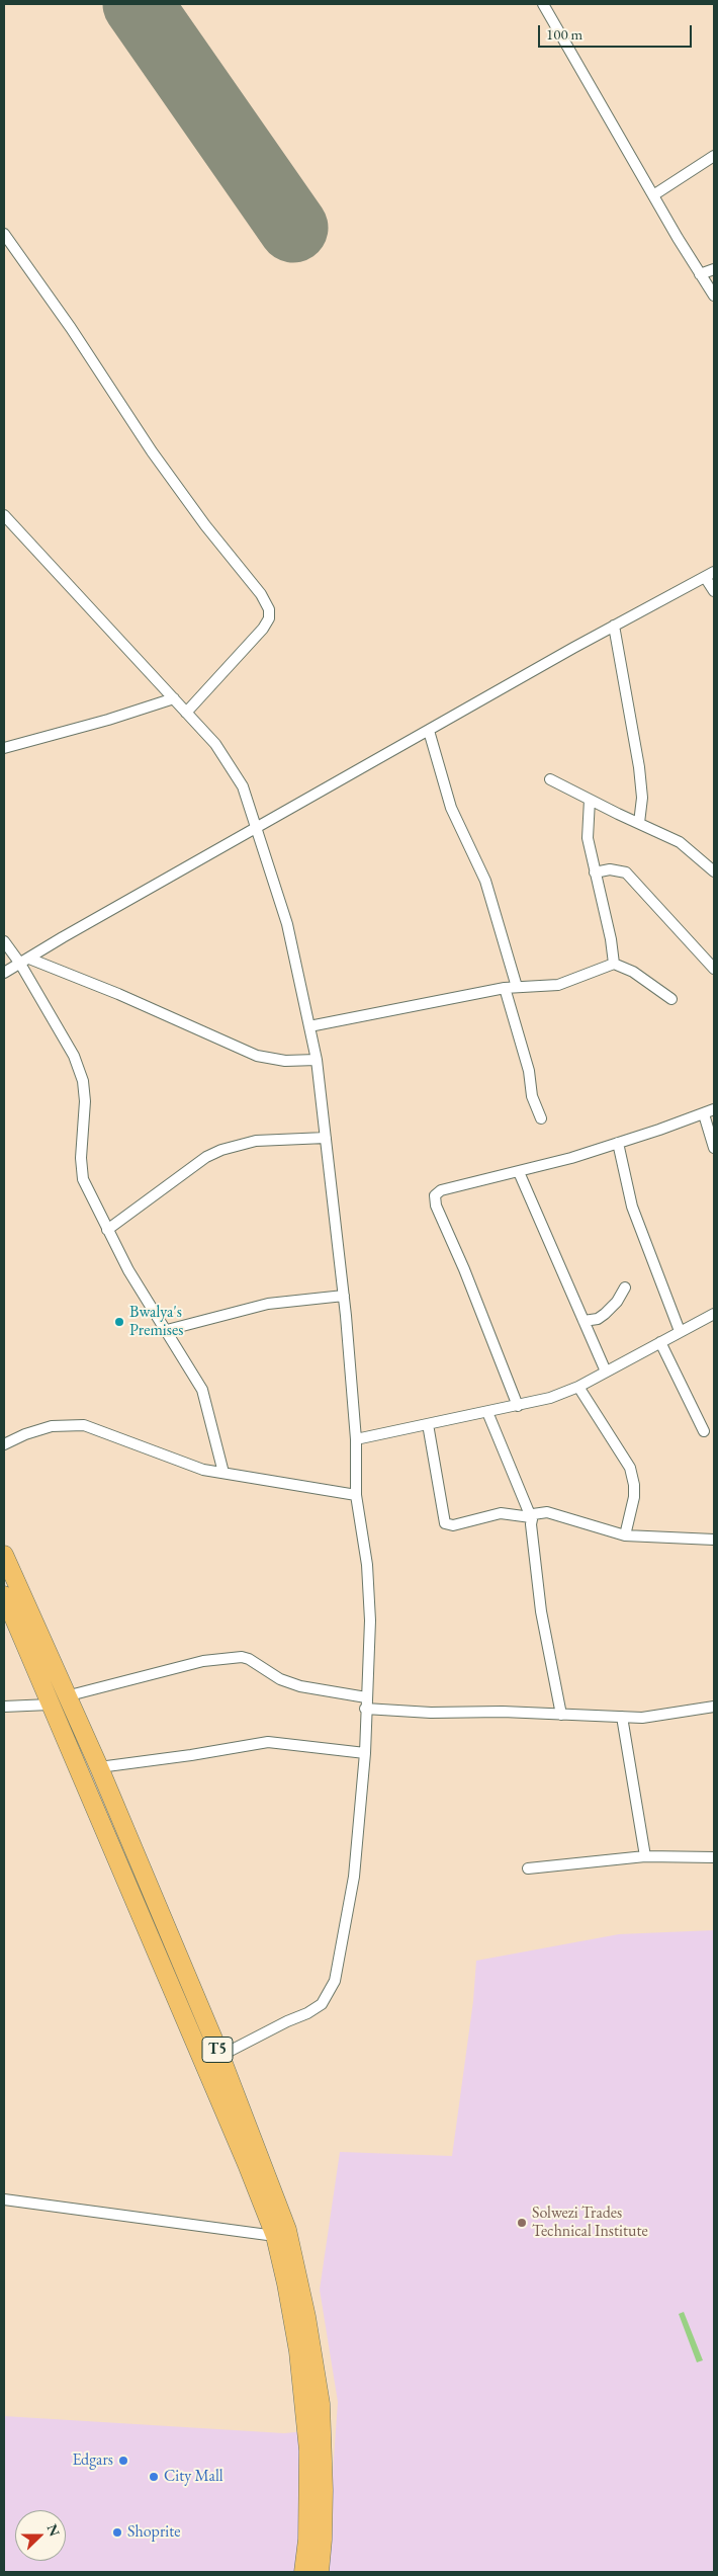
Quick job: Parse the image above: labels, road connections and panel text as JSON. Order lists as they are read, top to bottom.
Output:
{
  "streets": {
    "highway": ["T5"]
  },
  "places": [
    "Bwalya's Premises",
    "Solwezi Trades Technical Institute",
    "Edgars",
    "City Mall",
    "Shoprite"
  ],
  "scale_bar": "100 m",
  "north": "right"
}
